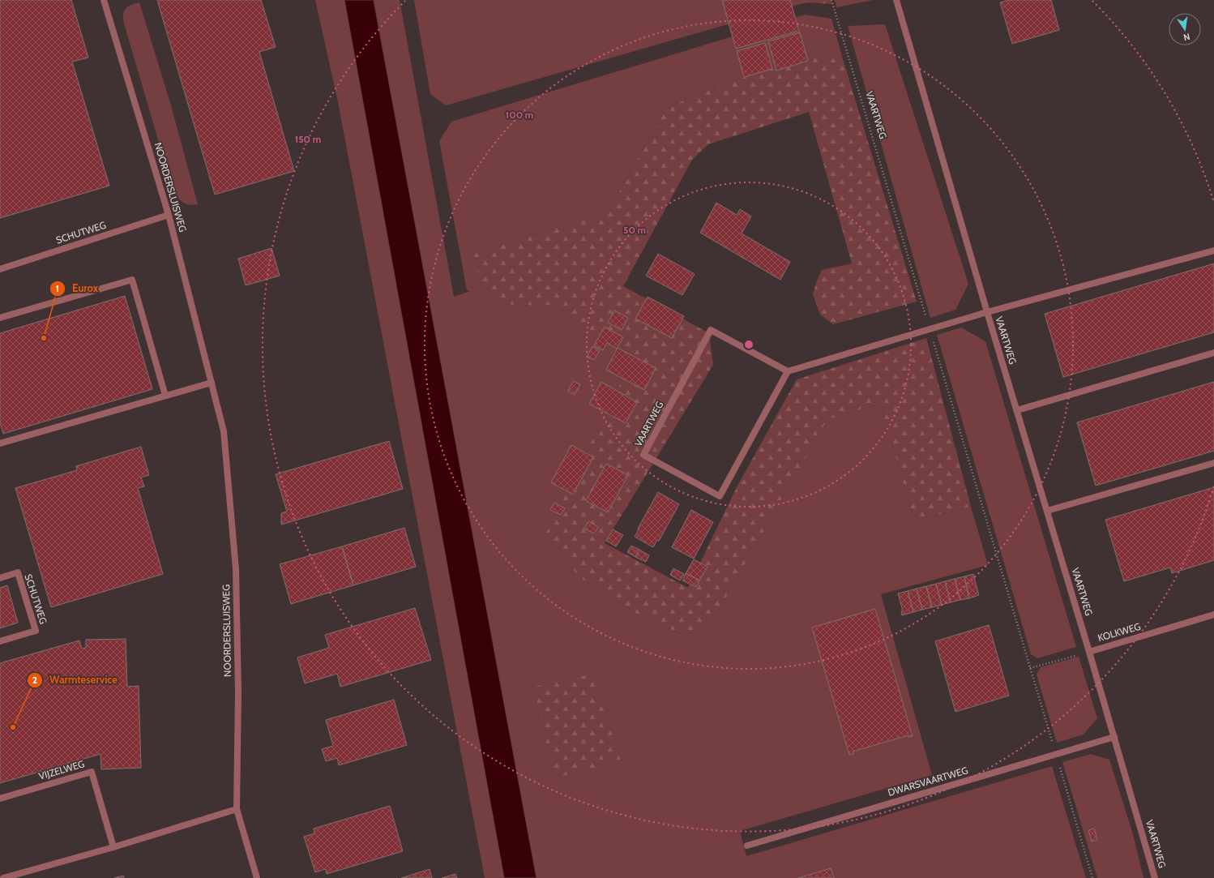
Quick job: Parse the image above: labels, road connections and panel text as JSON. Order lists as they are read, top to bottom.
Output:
{
  "streets": {
    "street": [
      "VAARTWEG",
      "NOORDERSLUISWEG",
      "SCHUTWEG",
      "KOLKWEG",
      "VIJZELWEG",
      "DWARSVAARTWEG"
    ]
  },
  "crossings": [
    ["VAARTWEG", "KOLKWEG"],
    ["VAARTWEG", "DWARSVAARTWEG"],
    ["NOORDERSLUISWEG", "SCHUTWEG"]
  ],
  "places": ["Eurox", "Warmteservice"],
  "north": "bottom",
  "rings": ["100 m", "150 m", "50 m"]
}
